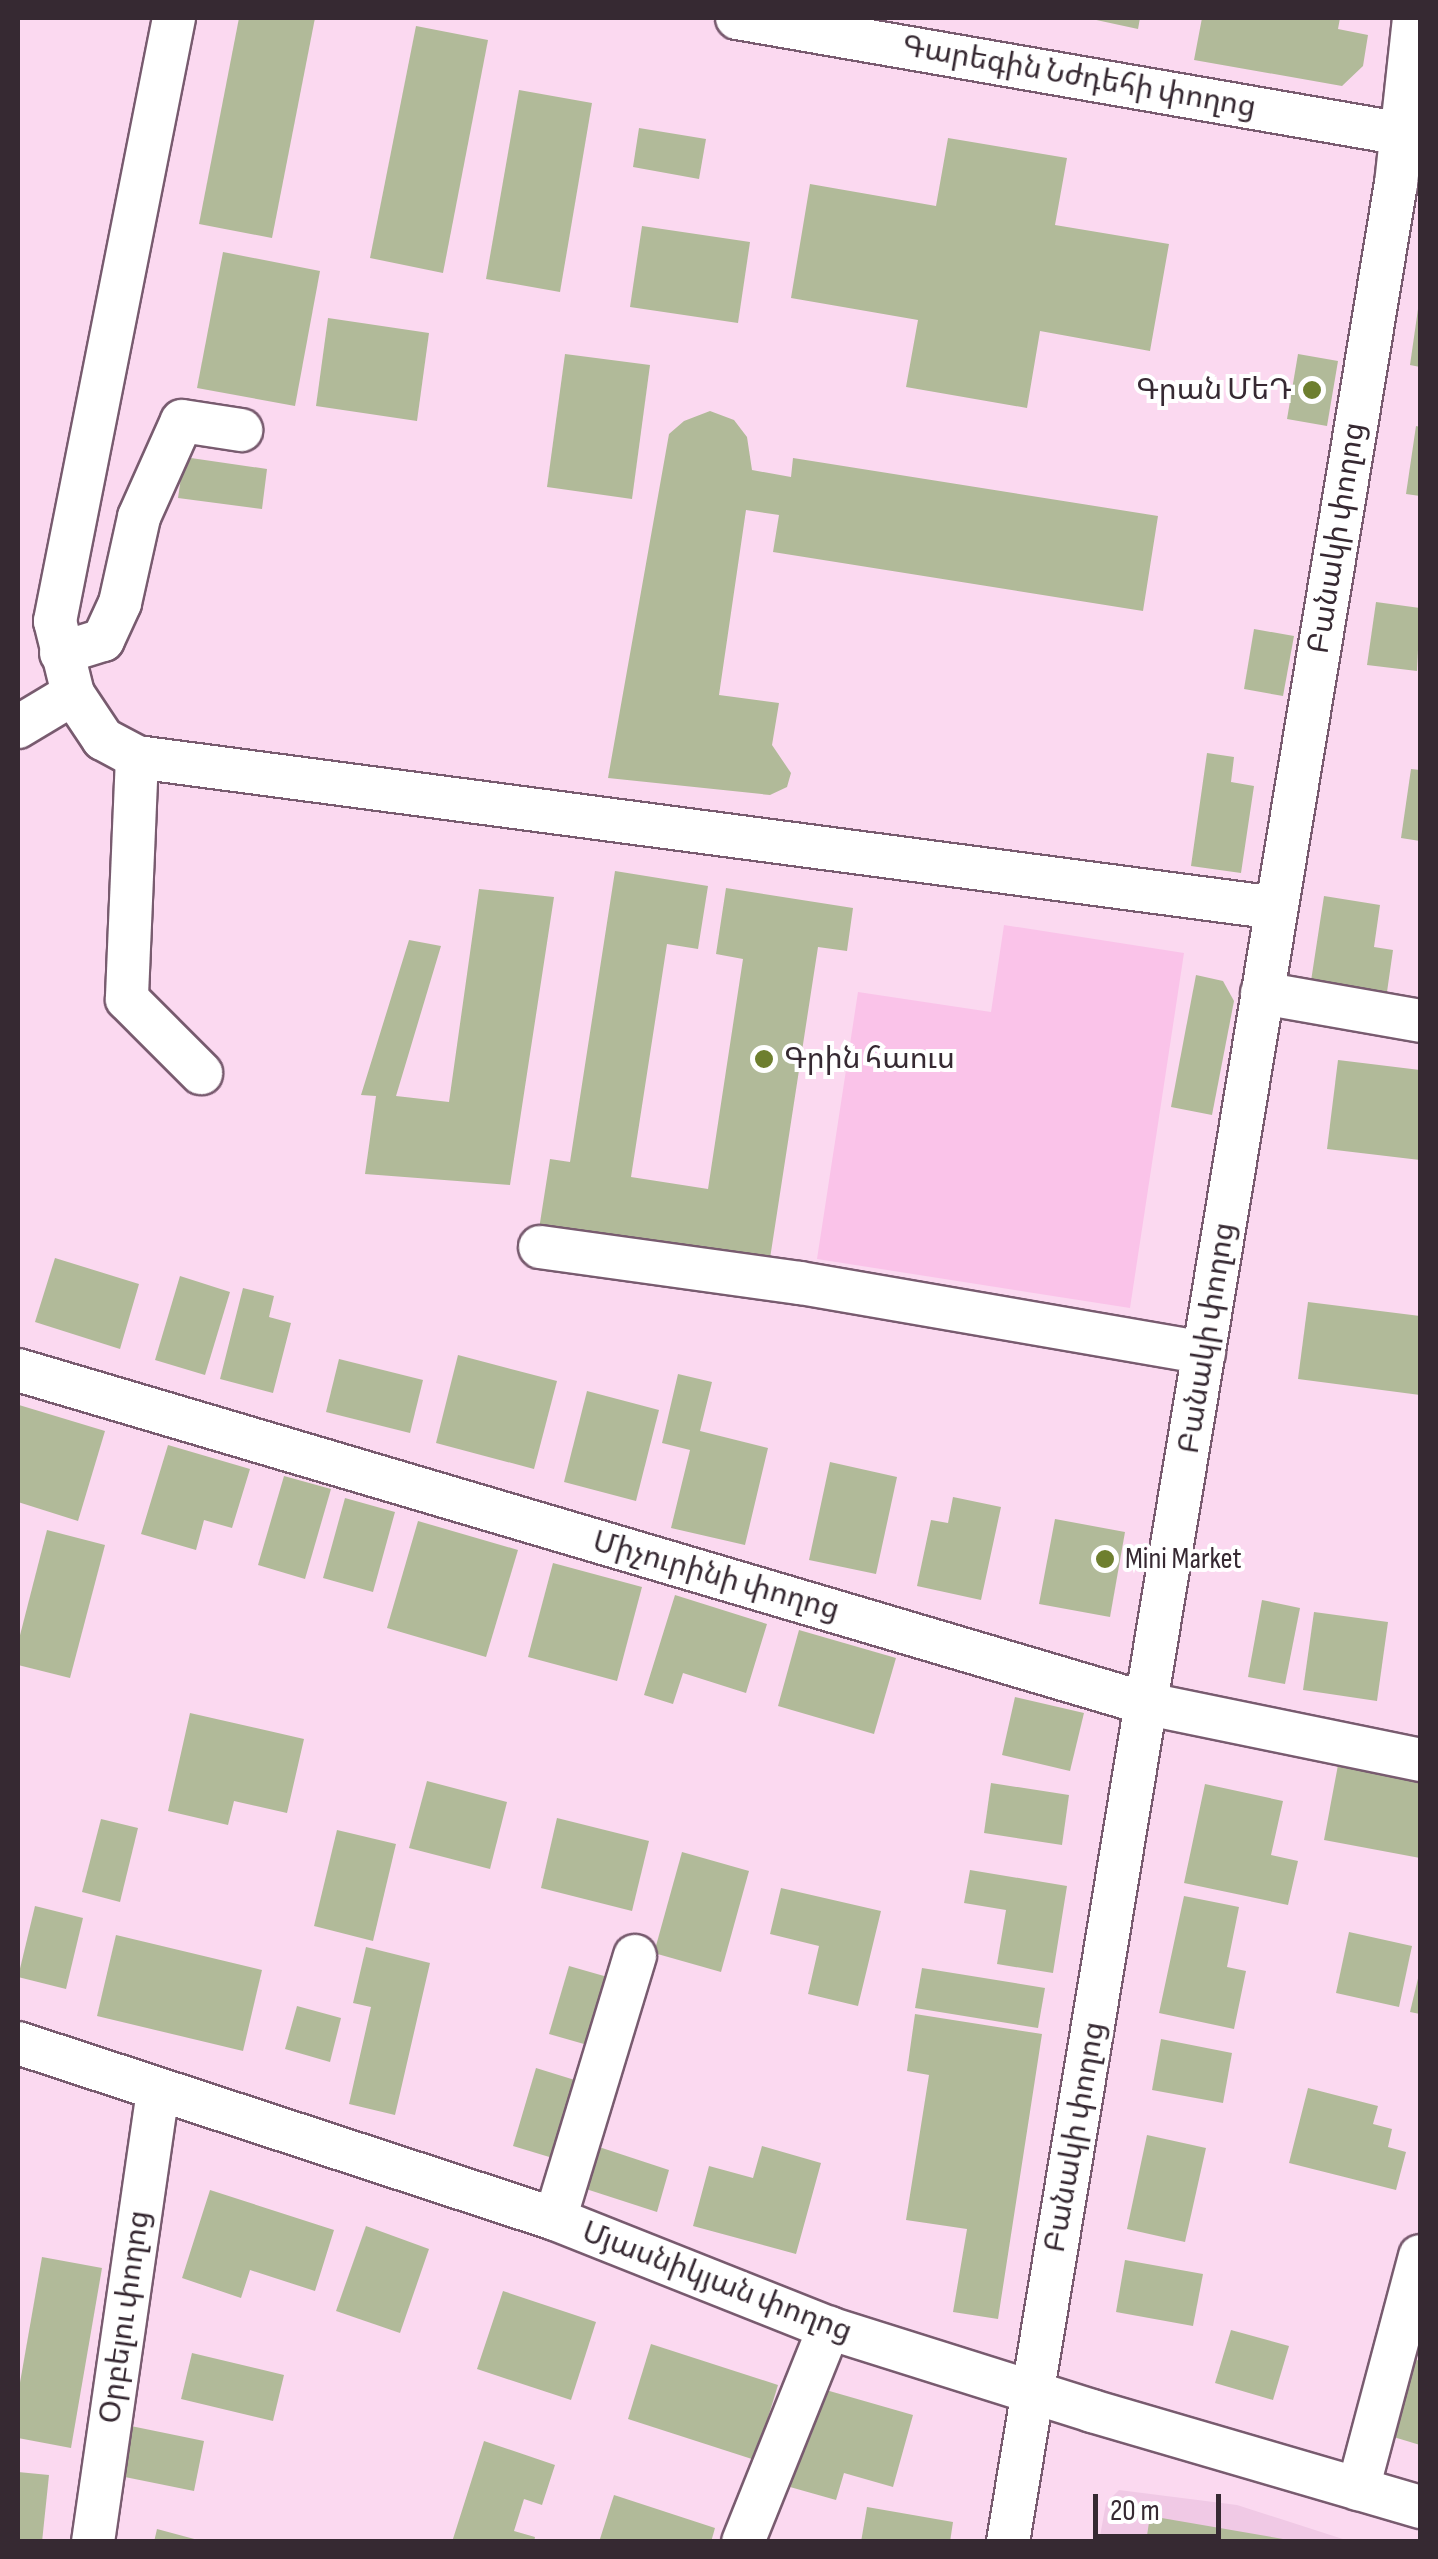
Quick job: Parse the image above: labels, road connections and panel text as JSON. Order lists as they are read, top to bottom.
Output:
{
  "streets": {
    "street": [
      "Գարեգին Նժդեհի փողոց",
      "Բանակի փողոց",
      "Միչուրինի փողոց",
      "Մյասնիկյան փողոց",
      "Օրբելու փողոց"
    ]
  },
  "crossings": [
    ["Գարեգին Նժդեհի փողոց", "Բանակի փողոց"],
    ["Բանակի փողոց", "Միչուրինի փողոց"],
    ["Բանակի փողոց", "Մյասնիկյան փողոց"],
    ["Մյասնիկյան փողոց", "Օրբելու փողոց"]
  ],
  "places": ["Գրան ՄեԴ", "Գրին հաուս", "Mini Market"],
  "scale_bar": "20 m"
}
